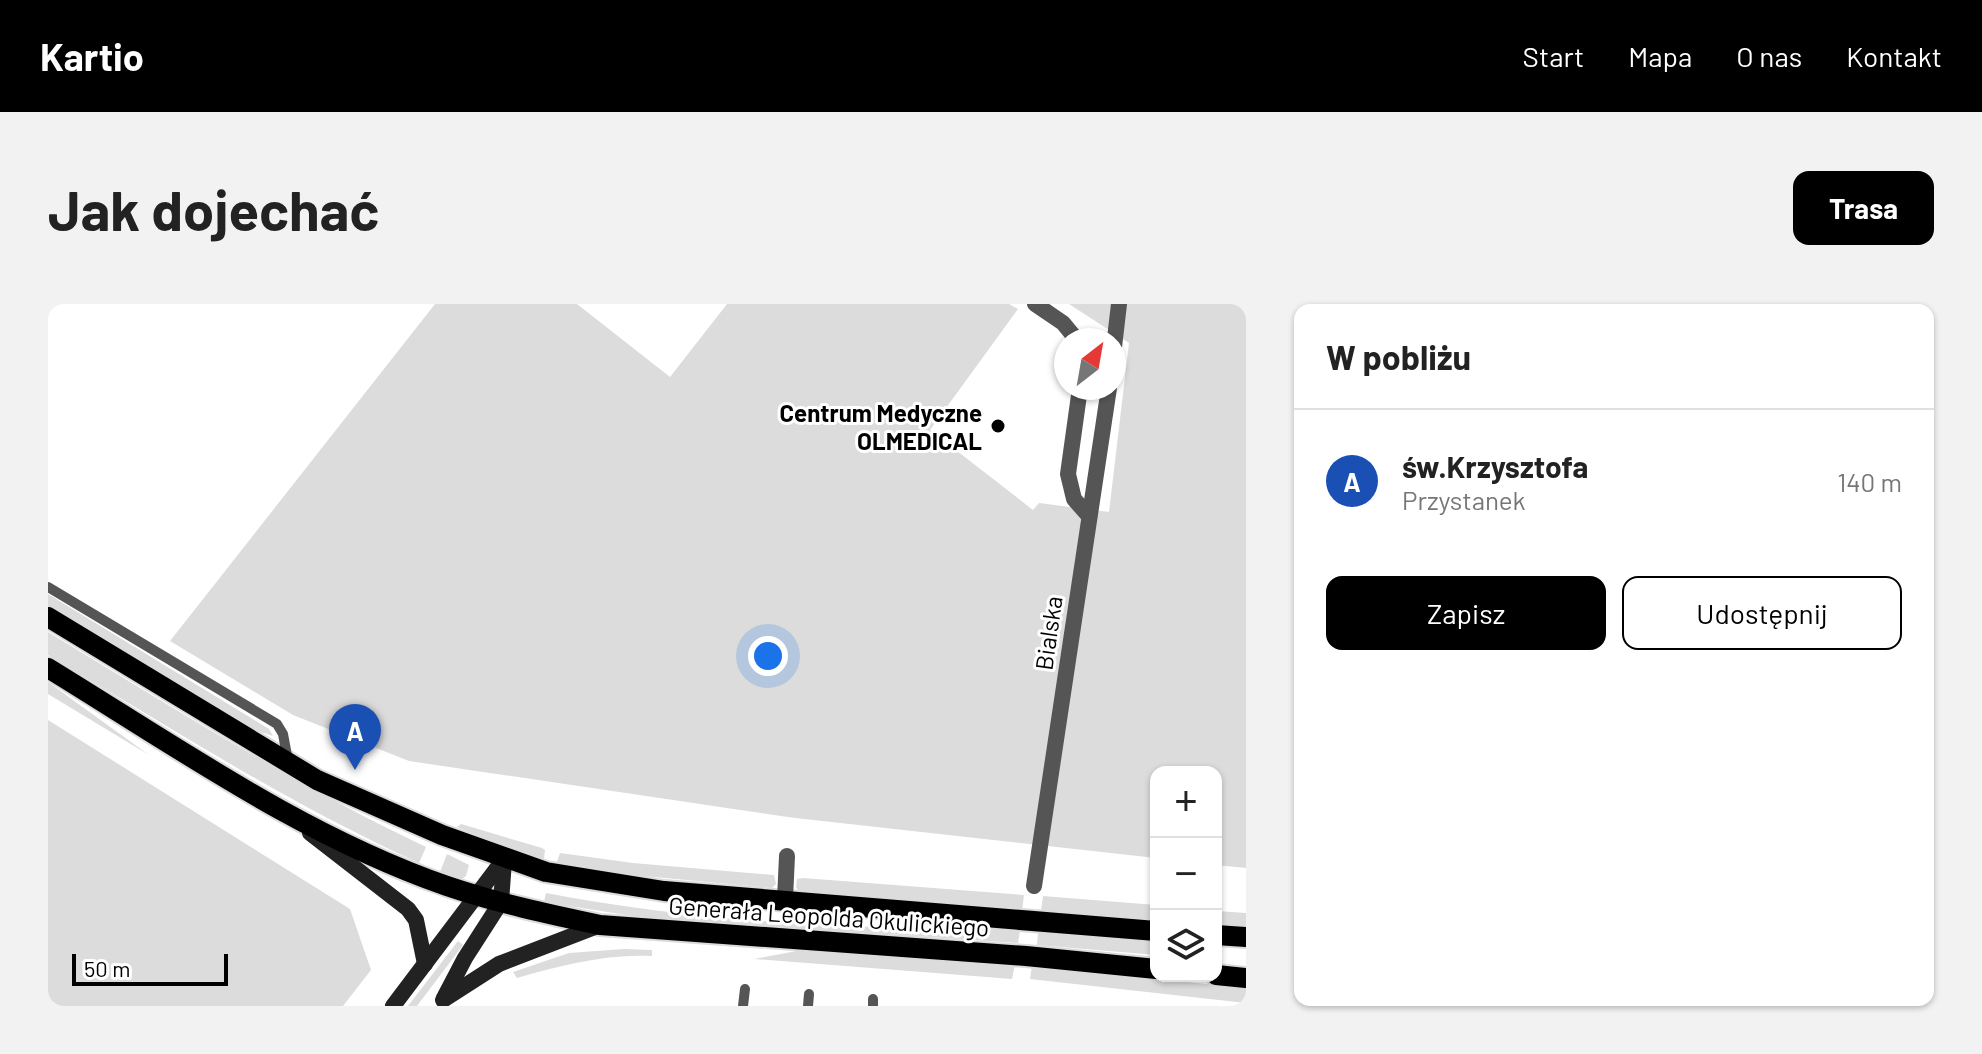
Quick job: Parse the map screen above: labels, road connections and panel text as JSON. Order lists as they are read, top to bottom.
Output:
{
  "streets": {
    "main road": ["Generała Leopolda Okulickiego"],
    "street": ["Bialska"]
  },
  "places": ["Centrum Medyczne OLMEDICAL"],
  "scale_bar": "50 m",
  "north": "top right",
  "page": {
    "header": "Kartio",
    "nav": [
      "Start",
      "Mapa",
      "O nas",
      "Kontakt"
    ],
    "buttons": [
      "Trasa",
      ["Zapisz", "Udostępnij"]
    ],
    "title": "Jak dojechać",
    "heading": "W pobliżu",
    "list": [
      {
        "mark": "A",
        "name": "św.Krzysztofa",
        "note": "Przystanek",
        "value": "140 m"
      }
    ],
    "pins": "A",
    "map_buttons": ["+", "−"],
    "scale": "50 m"
  }
}
